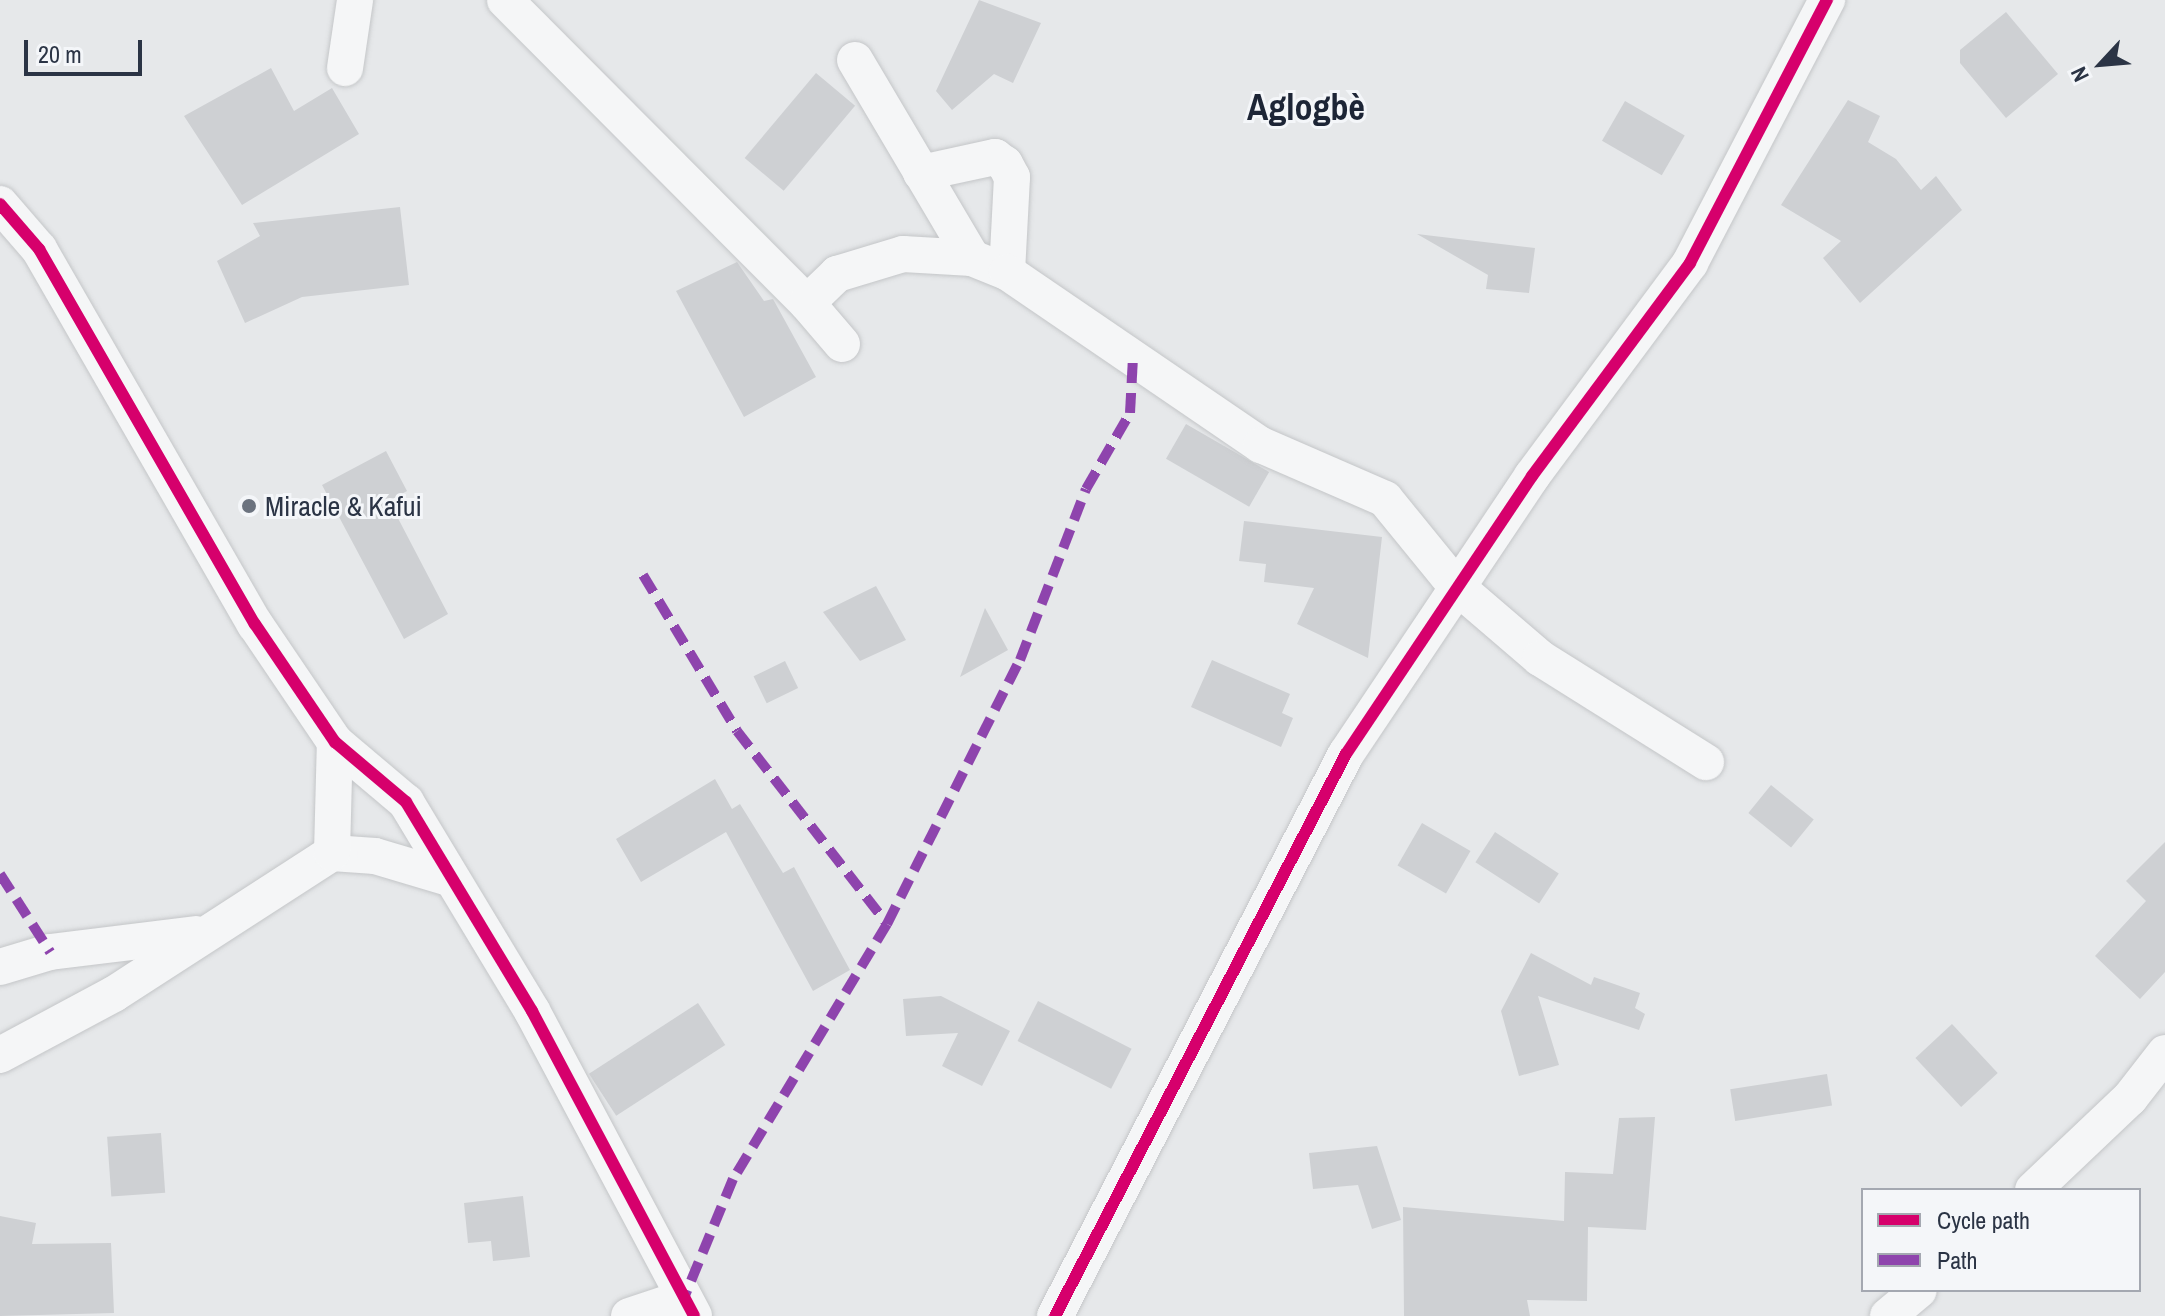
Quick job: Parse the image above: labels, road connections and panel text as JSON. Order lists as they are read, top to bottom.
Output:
{
  "districts": ["Aglogbè"],
  "places": ["Miracle & Kafui"],
  "legend": ["Cycle path", "Path"],
  "scale_bar": "20 m",
  "north": "bottom left"
}
